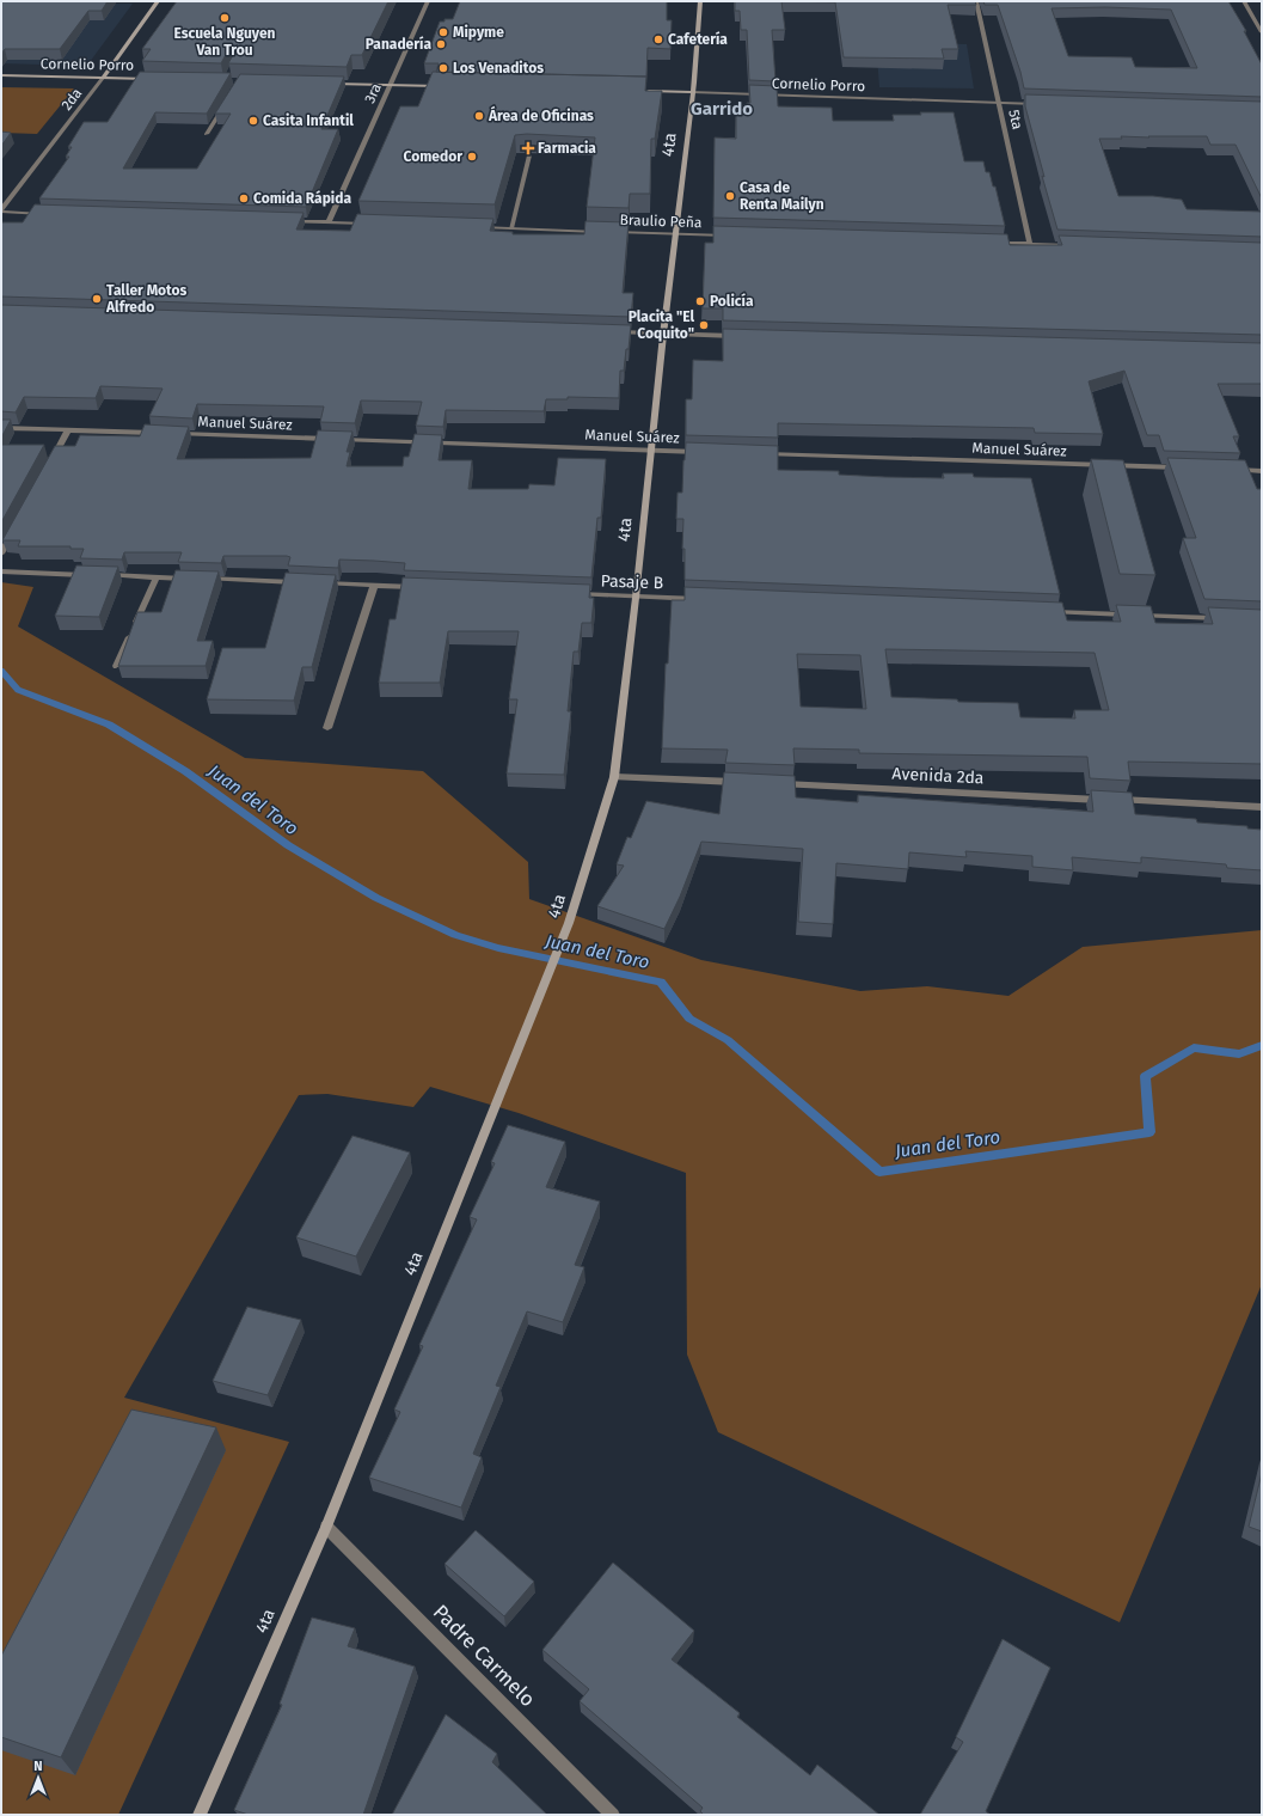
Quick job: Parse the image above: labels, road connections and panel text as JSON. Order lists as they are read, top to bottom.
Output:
{
  "streets": {
    "main road": ["Cornelio Porro", "2da", "4ta"],
    "street": [
      "3ra",
      "5ta",
      "Braulio Peña",
      "Manuel Suárez",
      "Pasaje B",
      "Avenida 2da",
      "Padre Carmelo"
    ]
  },
  "crossings": [
    ["Cornelio Porro", "2da"],
    ["Cornelio Porro", "5ta"],
    ["Cornelio Porro", "4ta"],
    ["4ta", "Braulio Peña"],
    ["4ta", "Manuel Suárez"],
    ["4ta", "Pasaje B"],
    ["4ta", "Padre Carmelo"]
  ],
  "districts": ["Garrido"],
  "water": ["Juan del Toro"],
  "places": {
    "other": [
      "Escuela Nguyen Van Trou",
      "Mipyme",
      "Cafetería",
      "Panadería",
      "Los Venaditos",
      "Área de Oficinas",
      "Casita Infantil",
      "Comedor",
      "Casa de Renta Mailyn",
      "Comida Rápida",
      "Taller Motos Alfredo",
      "Policía",
      "Placita \"El Coquito\""
    ],
    "health": ["Farmacia"]
  },
  "north": "top"
}
